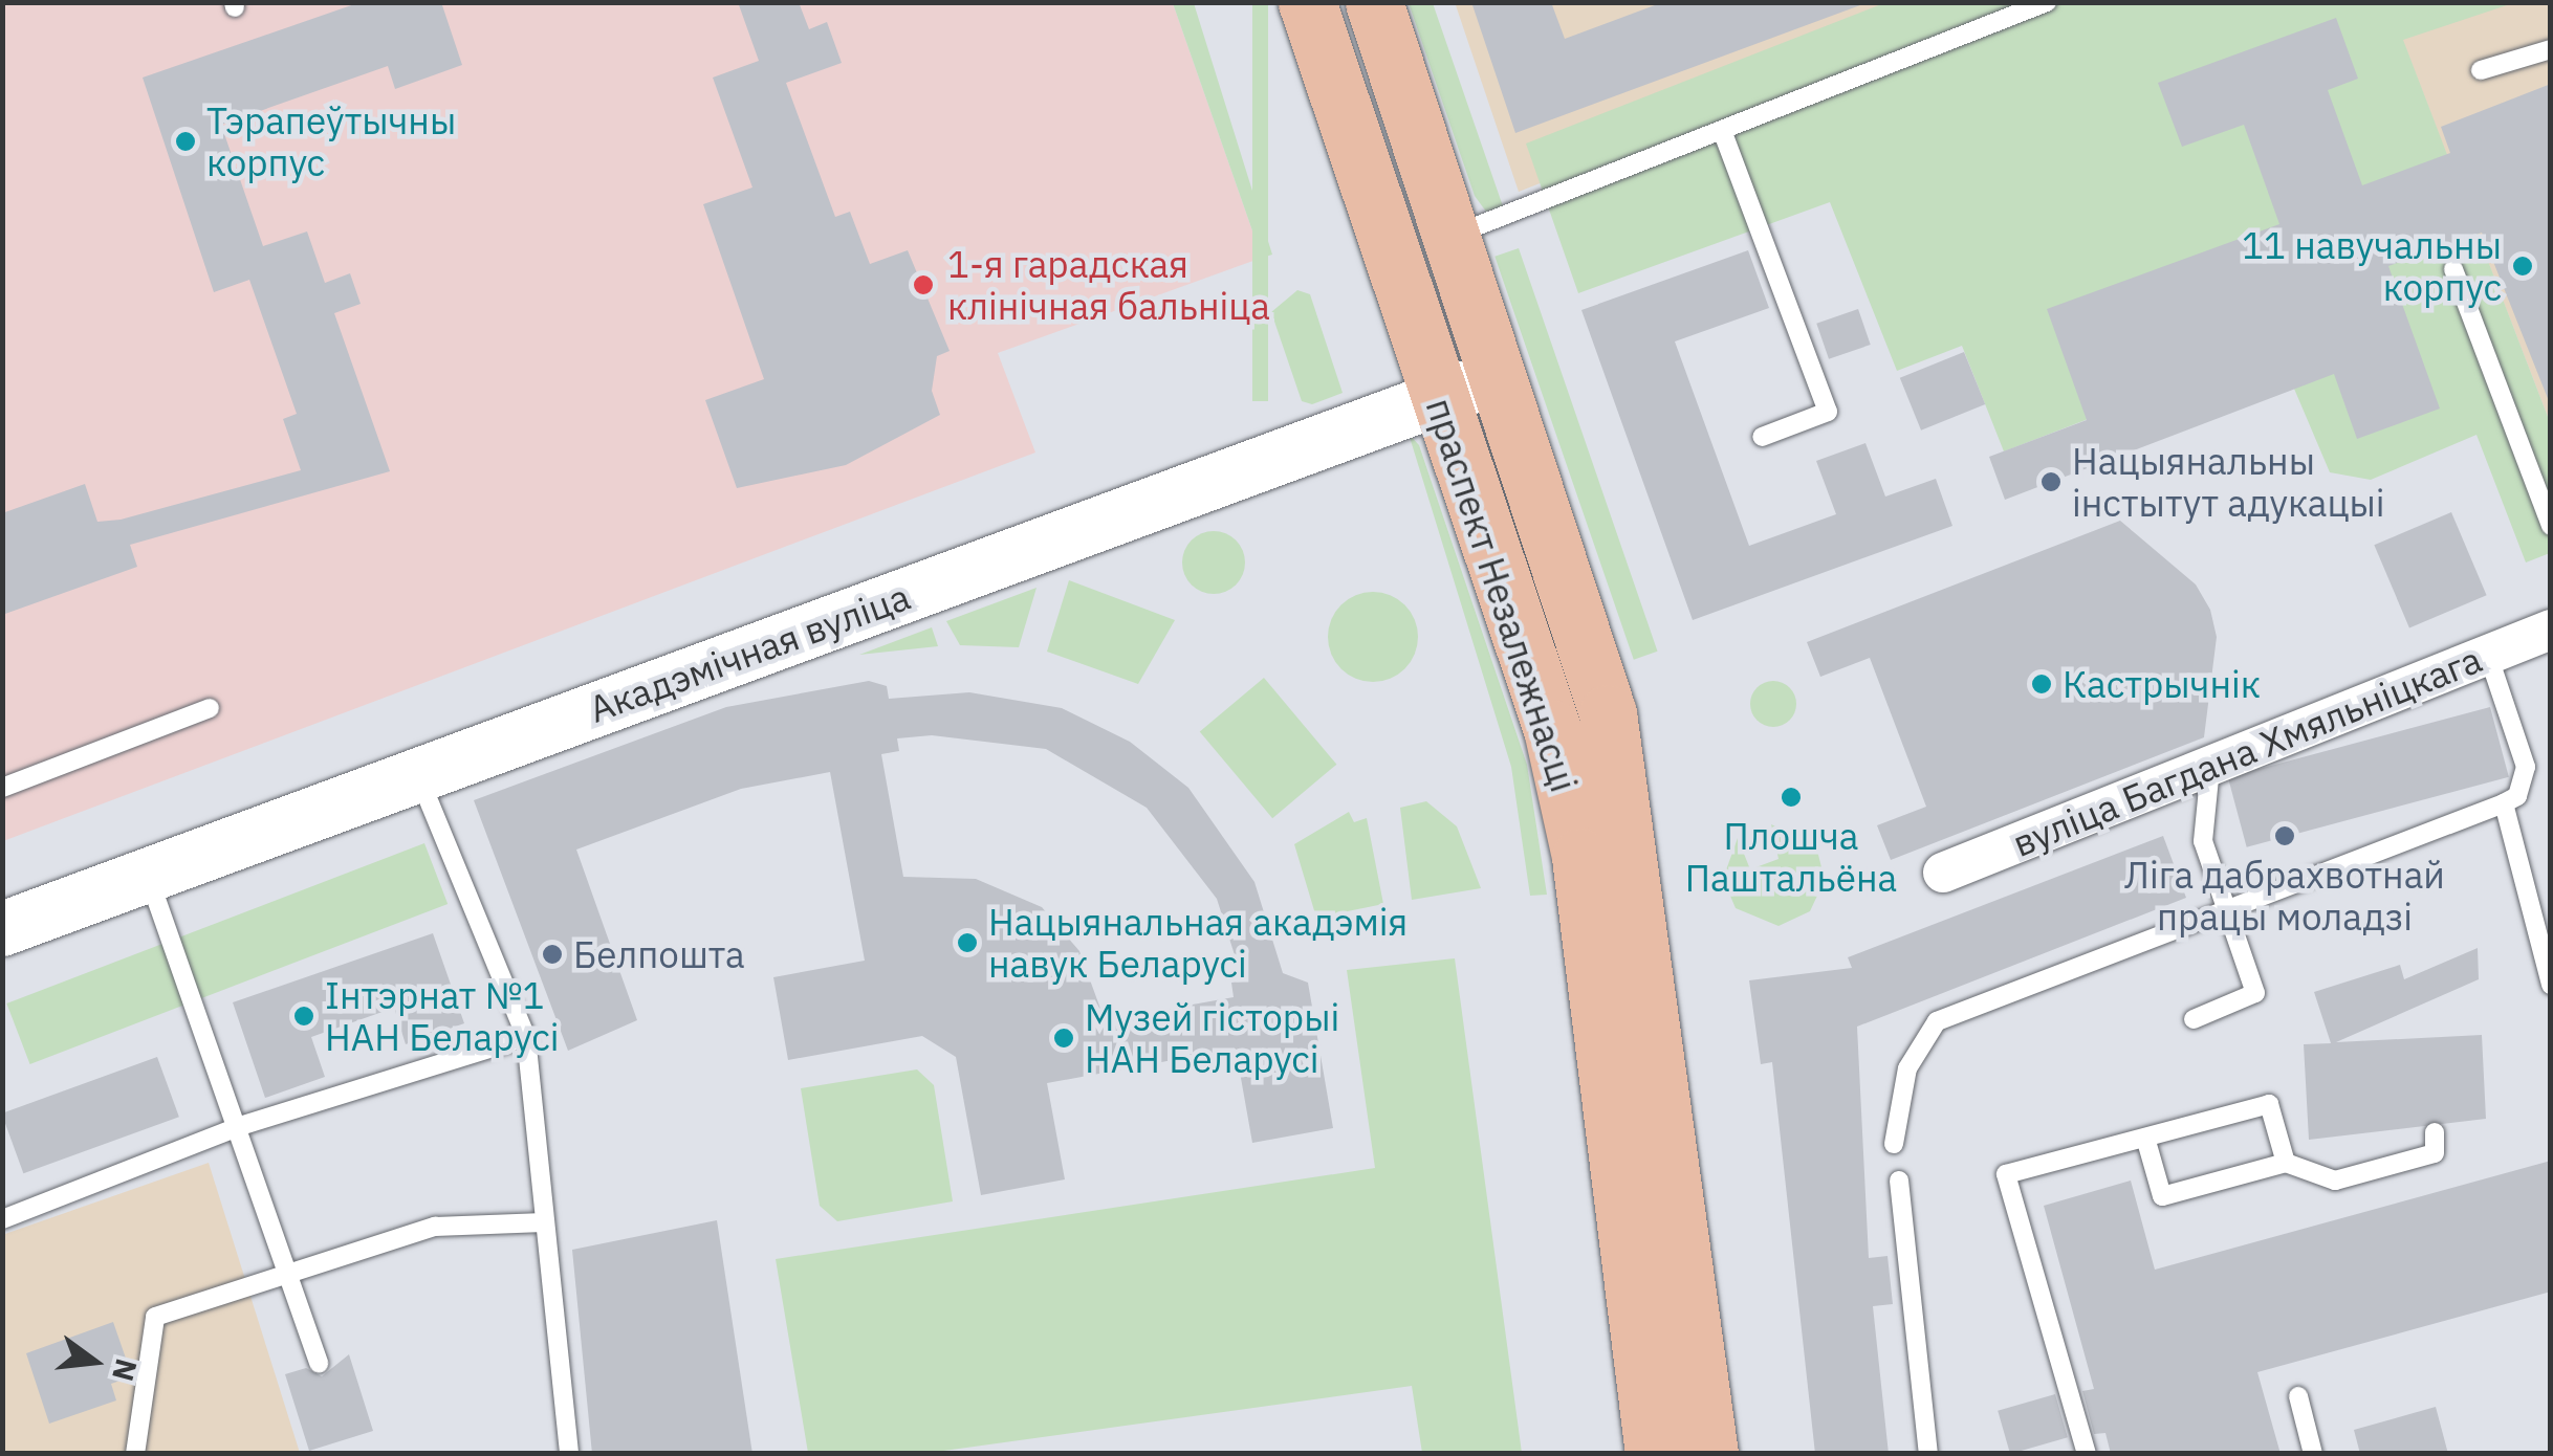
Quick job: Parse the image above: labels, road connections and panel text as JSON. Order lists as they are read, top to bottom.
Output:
{
  "streets": {
    "main road": ["праспект Незалежнасці"],
    "street": ["Акадэмічная вуліца", "вуліца Багдана Хмяльніцкага"]
  },
  "crossings": [
    ["праспект Незалежнасці", "Акадэмічная вуліца"]
  ],
  "places": [
    "Тэрапеўтычны корпус",
    "11 навучальны корпус",
    "1-я гарадская клінічная бальніца",
    "Нацыянальны інстытут адукацыі",
    "Кастрычнік",
    "Плошча Паштальёна",
    "Ліга дабрахвотнай працы моладзі",
    "Нацыянальная акадэмія навук Беларусі",
    "Белпошта",
    "Інтэрнат №1 НАН Беларусі",
    "Музей гісторыі НАН Беларусі"
  ],
  "north": "right"
}
